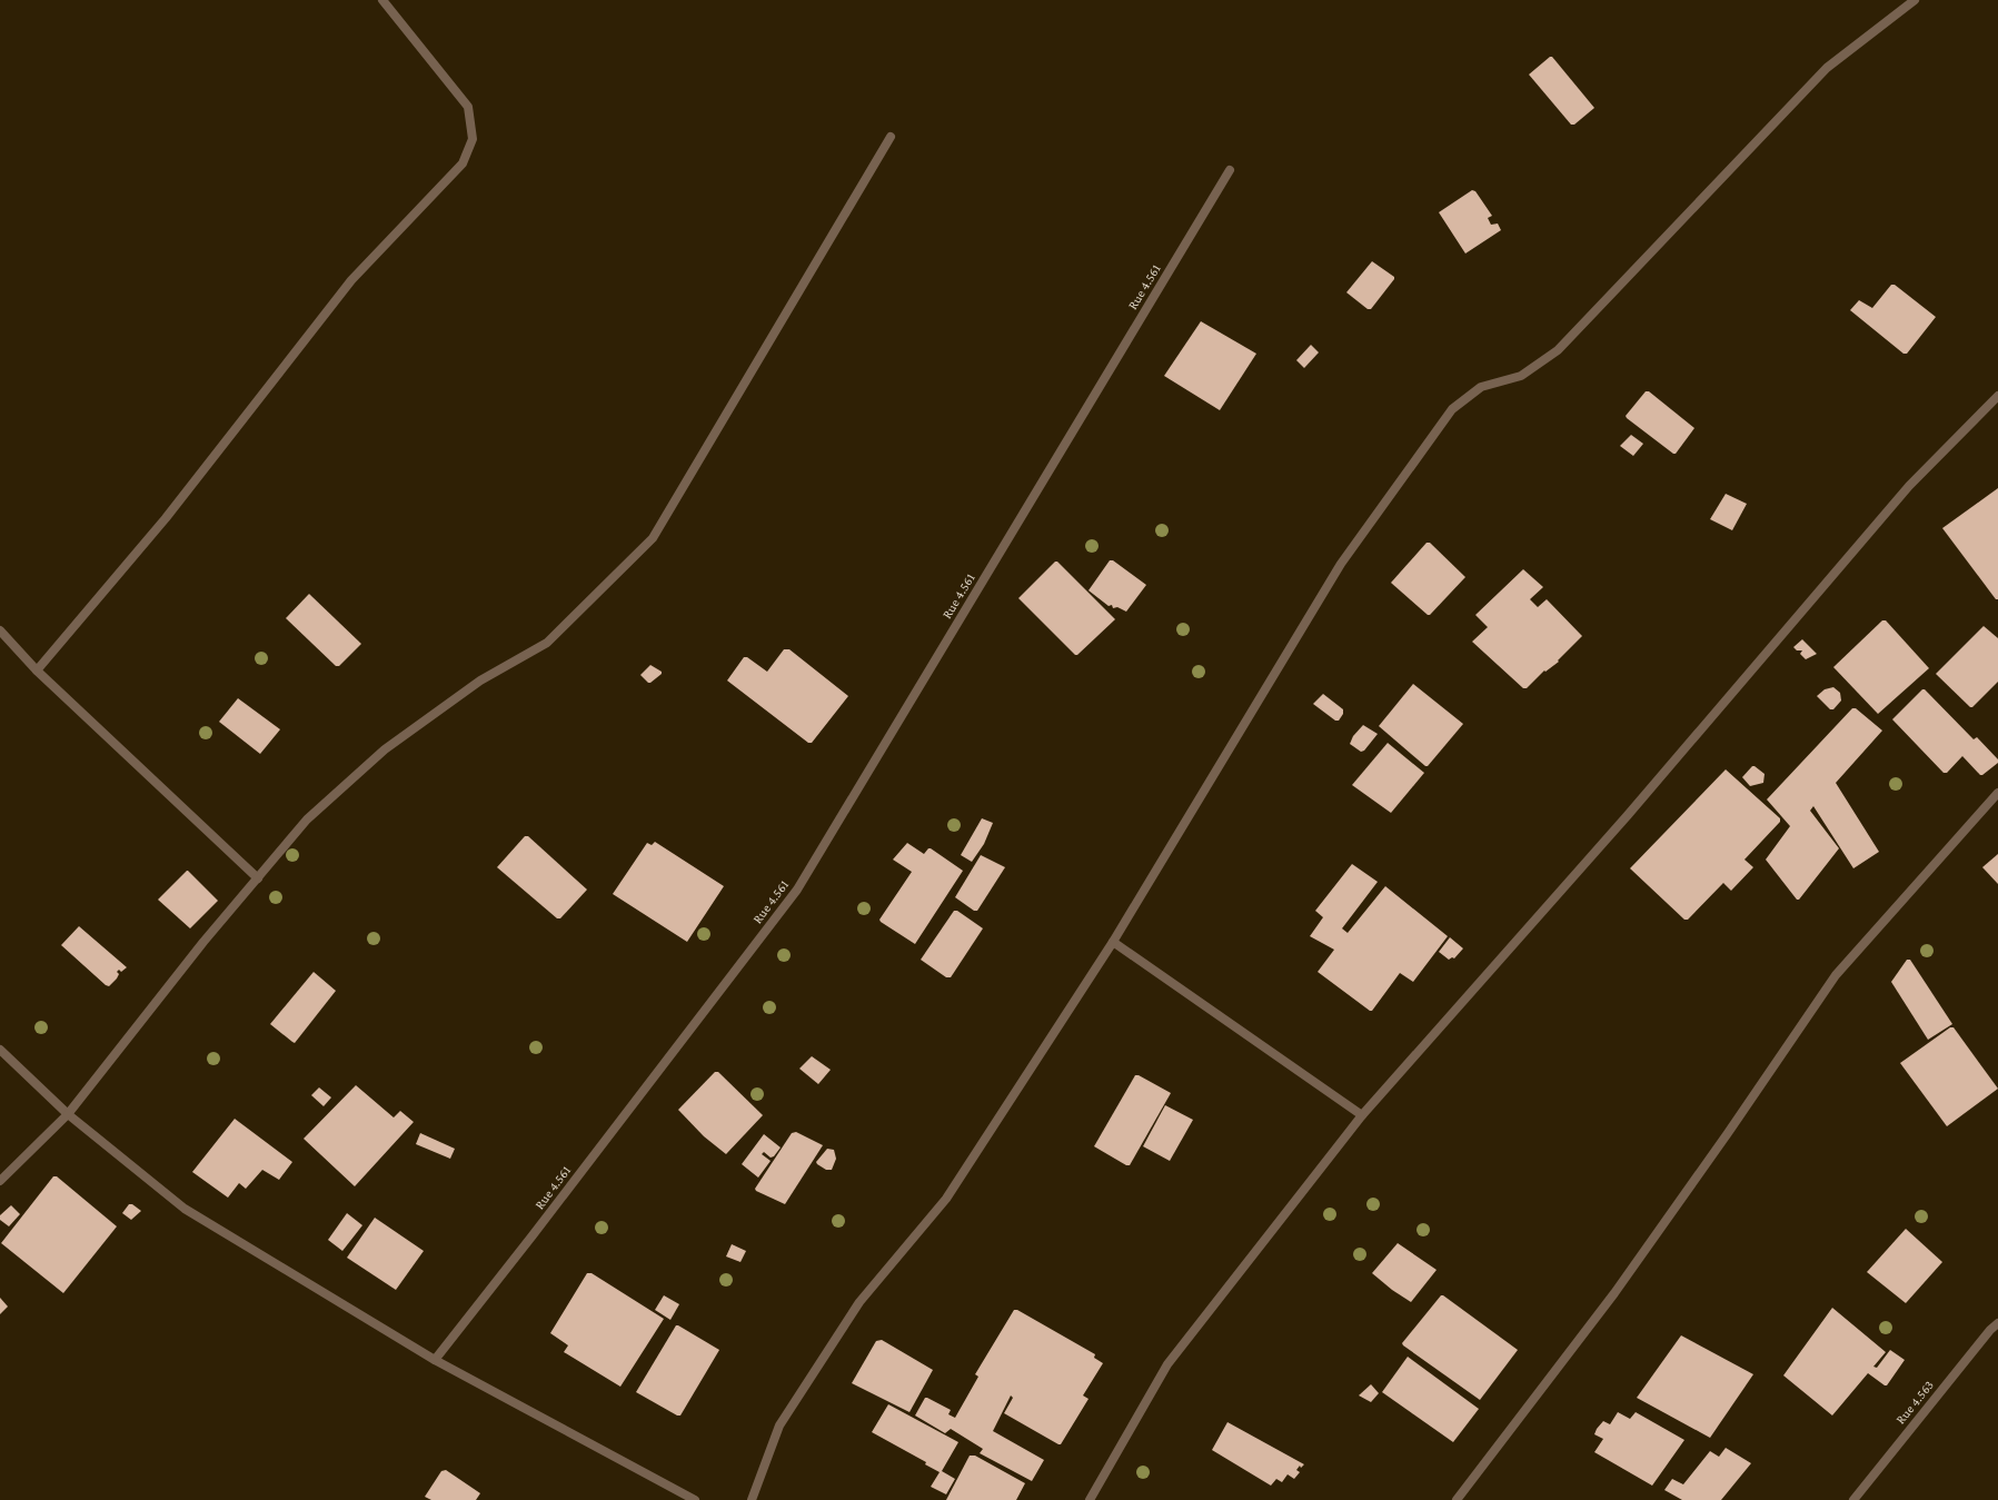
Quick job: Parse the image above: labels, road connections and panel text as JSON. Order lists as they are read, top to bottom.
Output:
{
  "streets": {
    "street": ["Rue 4.561", "Rue 4.563"]
  }
}
